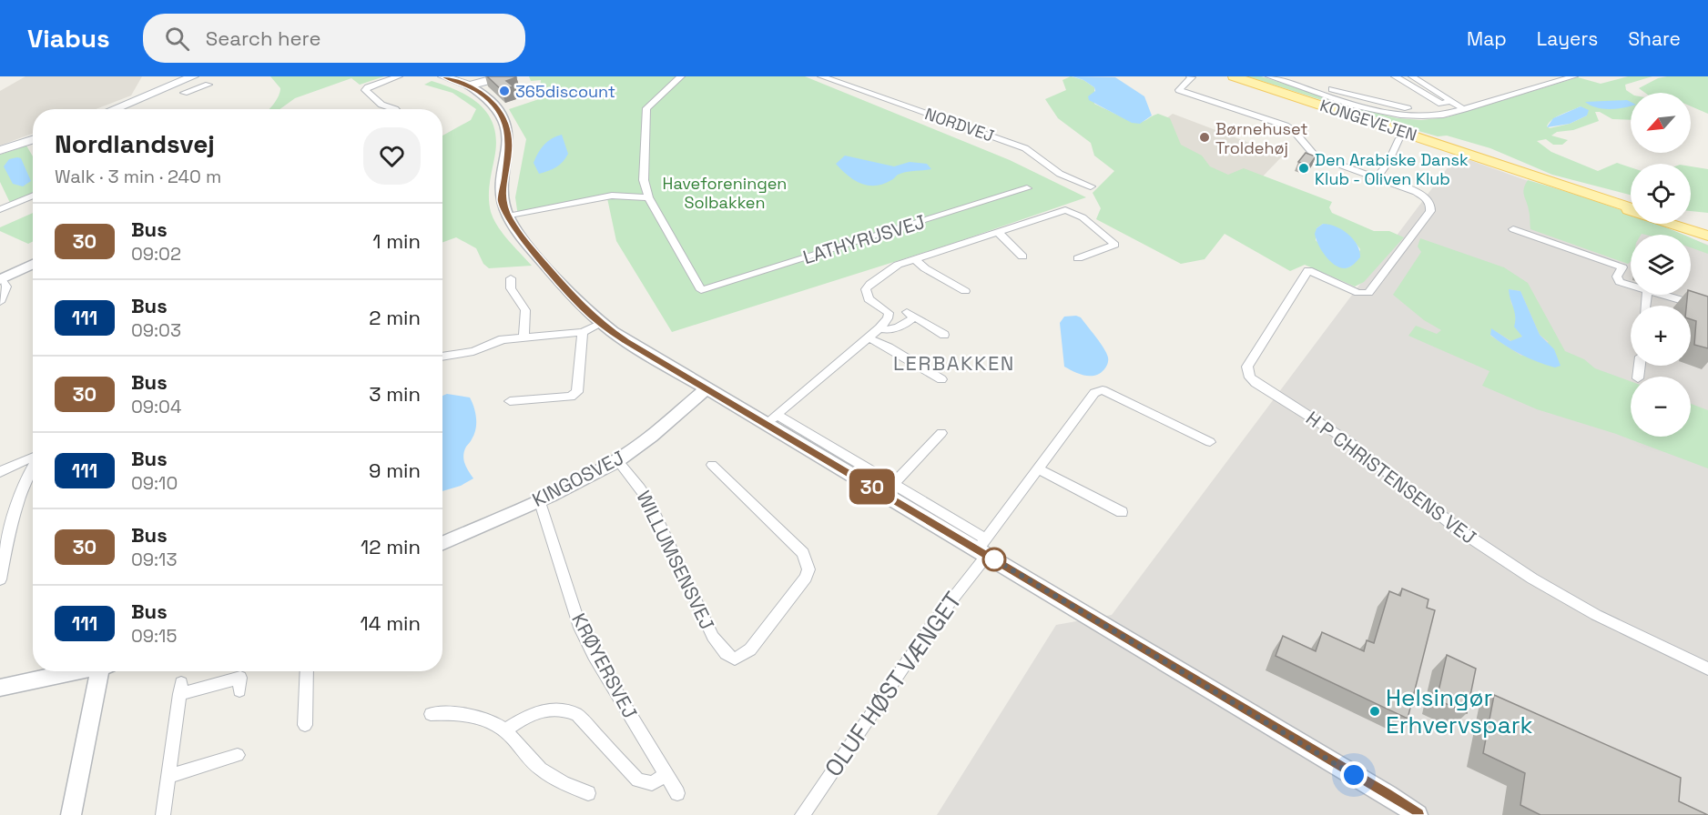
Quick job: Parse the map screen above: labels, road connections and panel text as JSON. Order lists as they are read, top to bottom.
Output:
{
  "streets": {
    "main road": ["KONGEVEJEN"],
    "street": [
      "NORDVEJ",
      "LATHYRUSVEJ",
      "H P CHRISTENSENS VEJ",
      "KINGOSVEJ",
      "WILLUMSENSVEJ",
      "KRØYERSVEJ",
      "OLUF HØST VÆNGET"
    ]
  },
  "crossings": [
    ["KINGOSVEJ", "WILLUMSENSVEJ"],
    ["KINGOSVEJ", "KRØYERSVEJ"]
  ],
  "districts": ["LERBAKKEN"],
  "parks": ["Haveforeningen Solbakken"],
  "places": [
    "365discount",
    "Børnehuset Troldehøj",
    "Den Arabiske Dansk Klub - Oliven Klub",
    "Helsingør Erhvervspark"
  ],
  "lines": ["bus line 30"],
  "north": "bottom left",
  "page": {
    "header": "Viabus",
    "search": "Search here",
    "nav": ["Map", "Layers", "Share"],
    "on_map": "30",
    "map_buttons": ["+", "−"],
    "heading": ["Nordlandsvej", "Walk · 3 min · 240 m"],
    "list": [
      {
        "mark": "30",
        "name": "Bus",
        "note": "09:02",
        "value": "1 min"
      },
      {
        "mark": "111",
        "name": "Bus",
        "note": "09:03",
        "value": "2 min"
      },
      {
        "mark": "30",
        "name": "Bus",
        "note": "09:04",
        "value": "3 min"
      },
      {
        "mark": "111",
        "name": "Bus",
        "note": "09:10",
        "value": "9 min"
      },
      {
        "mark": "30",
        "name": "Bus",
        "note": "09:13",
        "value": "12 min"
      },
      {
        "mark": "111",
        "name": "Bus",
        "note": "09:15",
        "value": "14 min"
      }
    ]
  }
}
